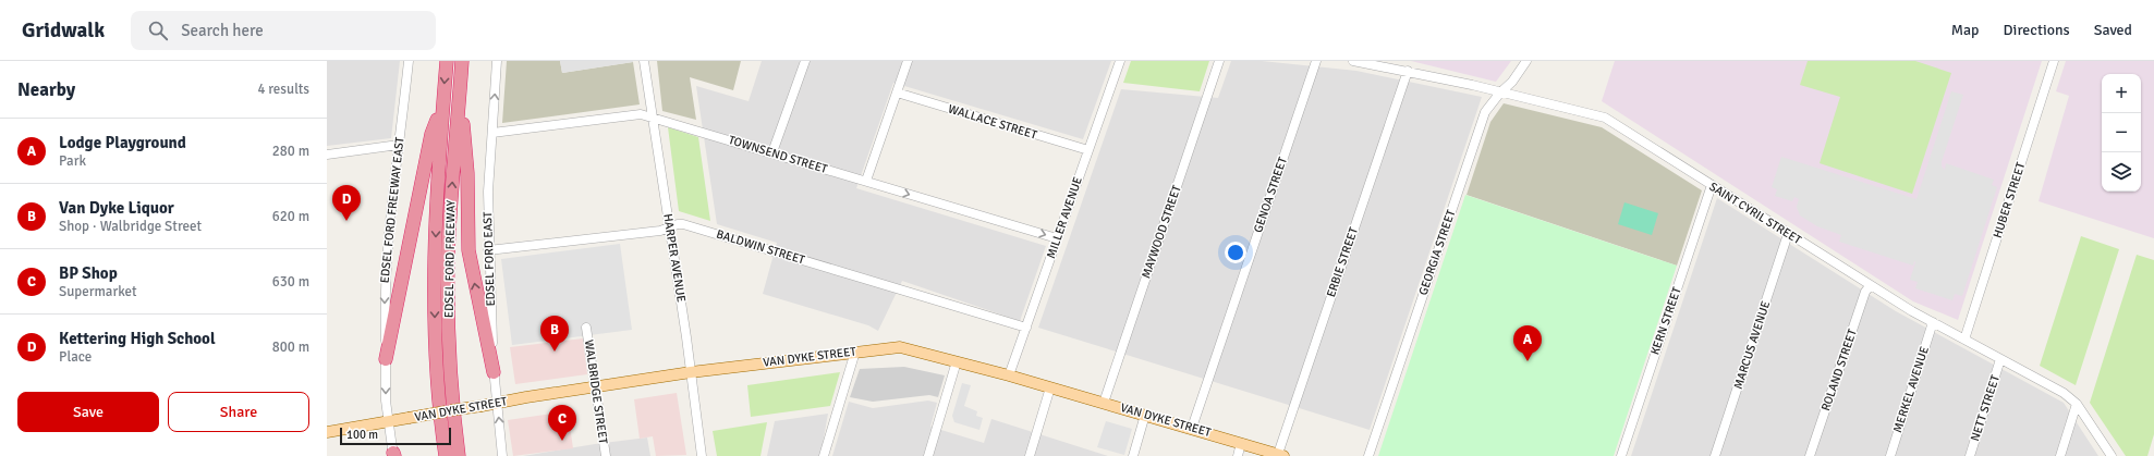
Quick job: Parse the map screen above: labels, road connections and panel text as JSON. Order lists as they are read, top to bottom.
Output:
{
  "streets": {
    "highway": ["EDSEL FORD FREEWAY"],
    "main road": ["VAN DYKE STREET"],
    "street": [
      "WALLACE STREET",
      "TOWNSEND STREET",
      "GENOA STREET",
      "HUBER STREET",
      "EDSEL FORD FREEWAY EAST",
      "SAINT CYRIL STREET",
      "MILLER AVENUE",
      "MAYWOOD STREET",
      "BALDWIN STREET",
      "GEORGIA STREET",
      "HARPER AVENUE",
      "EDSEL FORD EAST",
      "ERBIE STREET",
      "KERN STREET",
      "MARCUS AVENUE",
      "ROLAND STREET",
      "MERKEL AVENUE",
      "WALBRIDGE STREET",
      "NETT STREET"
    ]
  },
  "crossings": [
    ["WALLACE STREET", "MILLER AVENUE"],
    ["TOWNSEND STREET", "MILLER AVENUE"],
    ["TOWNSEND STREET", "HARPER AVENUE"],
    ["TOWNSEND STREET", "EDSEL FORD EAST"],
    ["GENOA STREET", "VAN DYKE STREET"],
    ["HUBER STREET", "SAINT CYRIL STREET"],
    ["EDSEL FORD FREEWAY EAST", "VAN DYKE STREET"],
    ["SAINT CYRIL STREET", "GEORGIA STREET"],
    ["SAINT CYRIL STREET", "ERBIE STREET"],
    ["SAINT CYRIL STREET", "KERN STREET"],
    ["SAINT CYRIL STREET", "MARCUS AVENUE"],
    ["SAINT CYRIL STREET", "ROLAND STREET"],
    ["SAINT CYRIL STREET", "MERKEL AVENUE"],
    ["SAINT CYRIL STREET", "NETT STREET"],
    ["MILLER AVENUE", "BALDWIN STREET"],
    ["MILLER AVENUE", "VAN DYKE STREET"],
    ["MAYWOOD STREET", "VAN DYKE STREET"],
    ["BALDWIN STREET", "HARPER AVENUE"],
    ["BALDWIN STREET", "EDSEL FORD EAST"],
    ["HARPER AVENUE", "VAN DYKE STREET"],
    ["EDSEL FORD EAST", "VAN DYKE STREET"],
    ["ERBIE STREET", "VAN DYKE STREET"],
    ["VAN DYKE STREET", "WALBRIDGE STREET"]
  ],
  "one_way": ["EDSEL FORD FREEWAY EAST"],
  "scale_bar": "100 m",
  "page": {
    "header": "Gridwalk",
    "search": "Search here",
    "nav": ["Map", "Directions", "Saved"],
    "heading": ["Nearby", "4 results"],
    "map_buttons": ["+", "−"],
    "list": [
      {
        "mark": "A",
        "name": "Lodge Playground",
        "note": "Park",
        "value": "280 m"
      },
      {
        "mark": "B",
        "name": "Van Dyke Liquor",
        "note": "Shop · Walbridge Street",
        "value": "620 m"
      },
      {
        "mark": "C",
        "name": "BP Shop",
        "note": "Supermarket",
        "value": "630 m"
      },
      {
        "mark": "D",
        "name": "Kettering High School",
        "note": "Place",
        "value": "800 m"
      }
    ],
    "pins": [
      "D",
      "B",
      "A",
      "C"
    ],
    "buttons": ["Save", "Share"],
    "scale": "100 m"
  }
}
